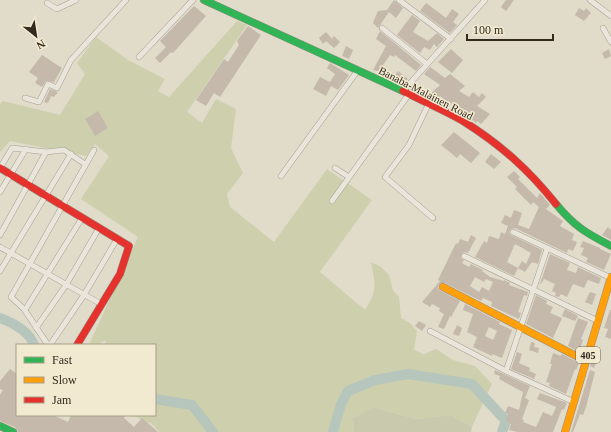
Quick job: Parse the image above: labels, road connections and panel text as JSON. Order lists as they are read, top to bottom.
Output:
{
  "streets": {
    "street": ["Banaba-Malainen Road", "405"]
  },
  "legend": ["Fast", "Slow", "Jam"],
  "scale_bar": "100 m",
  "north": "bottom right"
}
